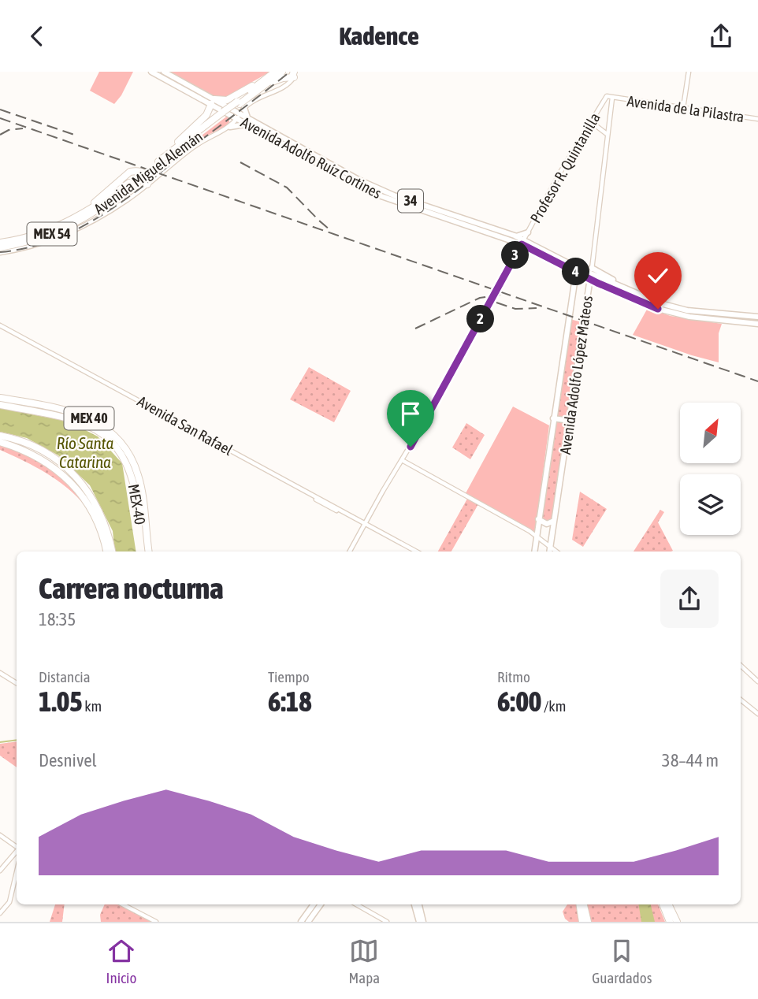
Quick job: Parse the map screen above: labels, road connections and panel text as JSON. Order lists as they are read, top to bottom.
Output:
{
  "streets": {
    "highway": [
      "Avenida Miguel Alemán",
      "MEX 54",
      "MEX 40",
      "MEX-40"
    ],
    "main road": ["Avenida Adolfo Ruíz Cortines", "34", "Avenida Adolfo López Mateos"],
    "street": ["Avenida de la Pilastra", "Profesor R. Quintanilla", "Avenida San Rafael"]
  },
  "crossings": [
    ["Avenida de la Pilastra", "Profesor R. Quintanilla"],
    ["Avenida de la Pilastra", "Avenida Adolfo López Mateos"],
    ["Avenida Adolfo Ruíz Cortines", "Profesor R. Quintanilla"],
    ["Avenida Adolfo Ruíz Cortines", "Avenida Miguel Alemán"],
    ["Avenida Adolfo Ruíz Cortines", "Avenida Adolfo López Mateos"],
    ["Profesor R. Quintanilla", "Avenida San Rafael"]
  ],
  "water": ["Río Santa Catarina"],
  "north": "top right",
  "page": {
    "header": "Kadence",
    "pins": ["3", "4", "2"],
    "heading": ["Carrera nocturna", "18:35"],
    "stats": [
      ["Distancia", "1.05 km"],
      ["Tiempo", "6:18"],
      ["Ritmo", "6:00 /km"]
    ],
    "chart": ["Desnivel", "38–44 m"],
    "tabs": ["Inicio", "Mapa", "Guardados"]
  }
}
